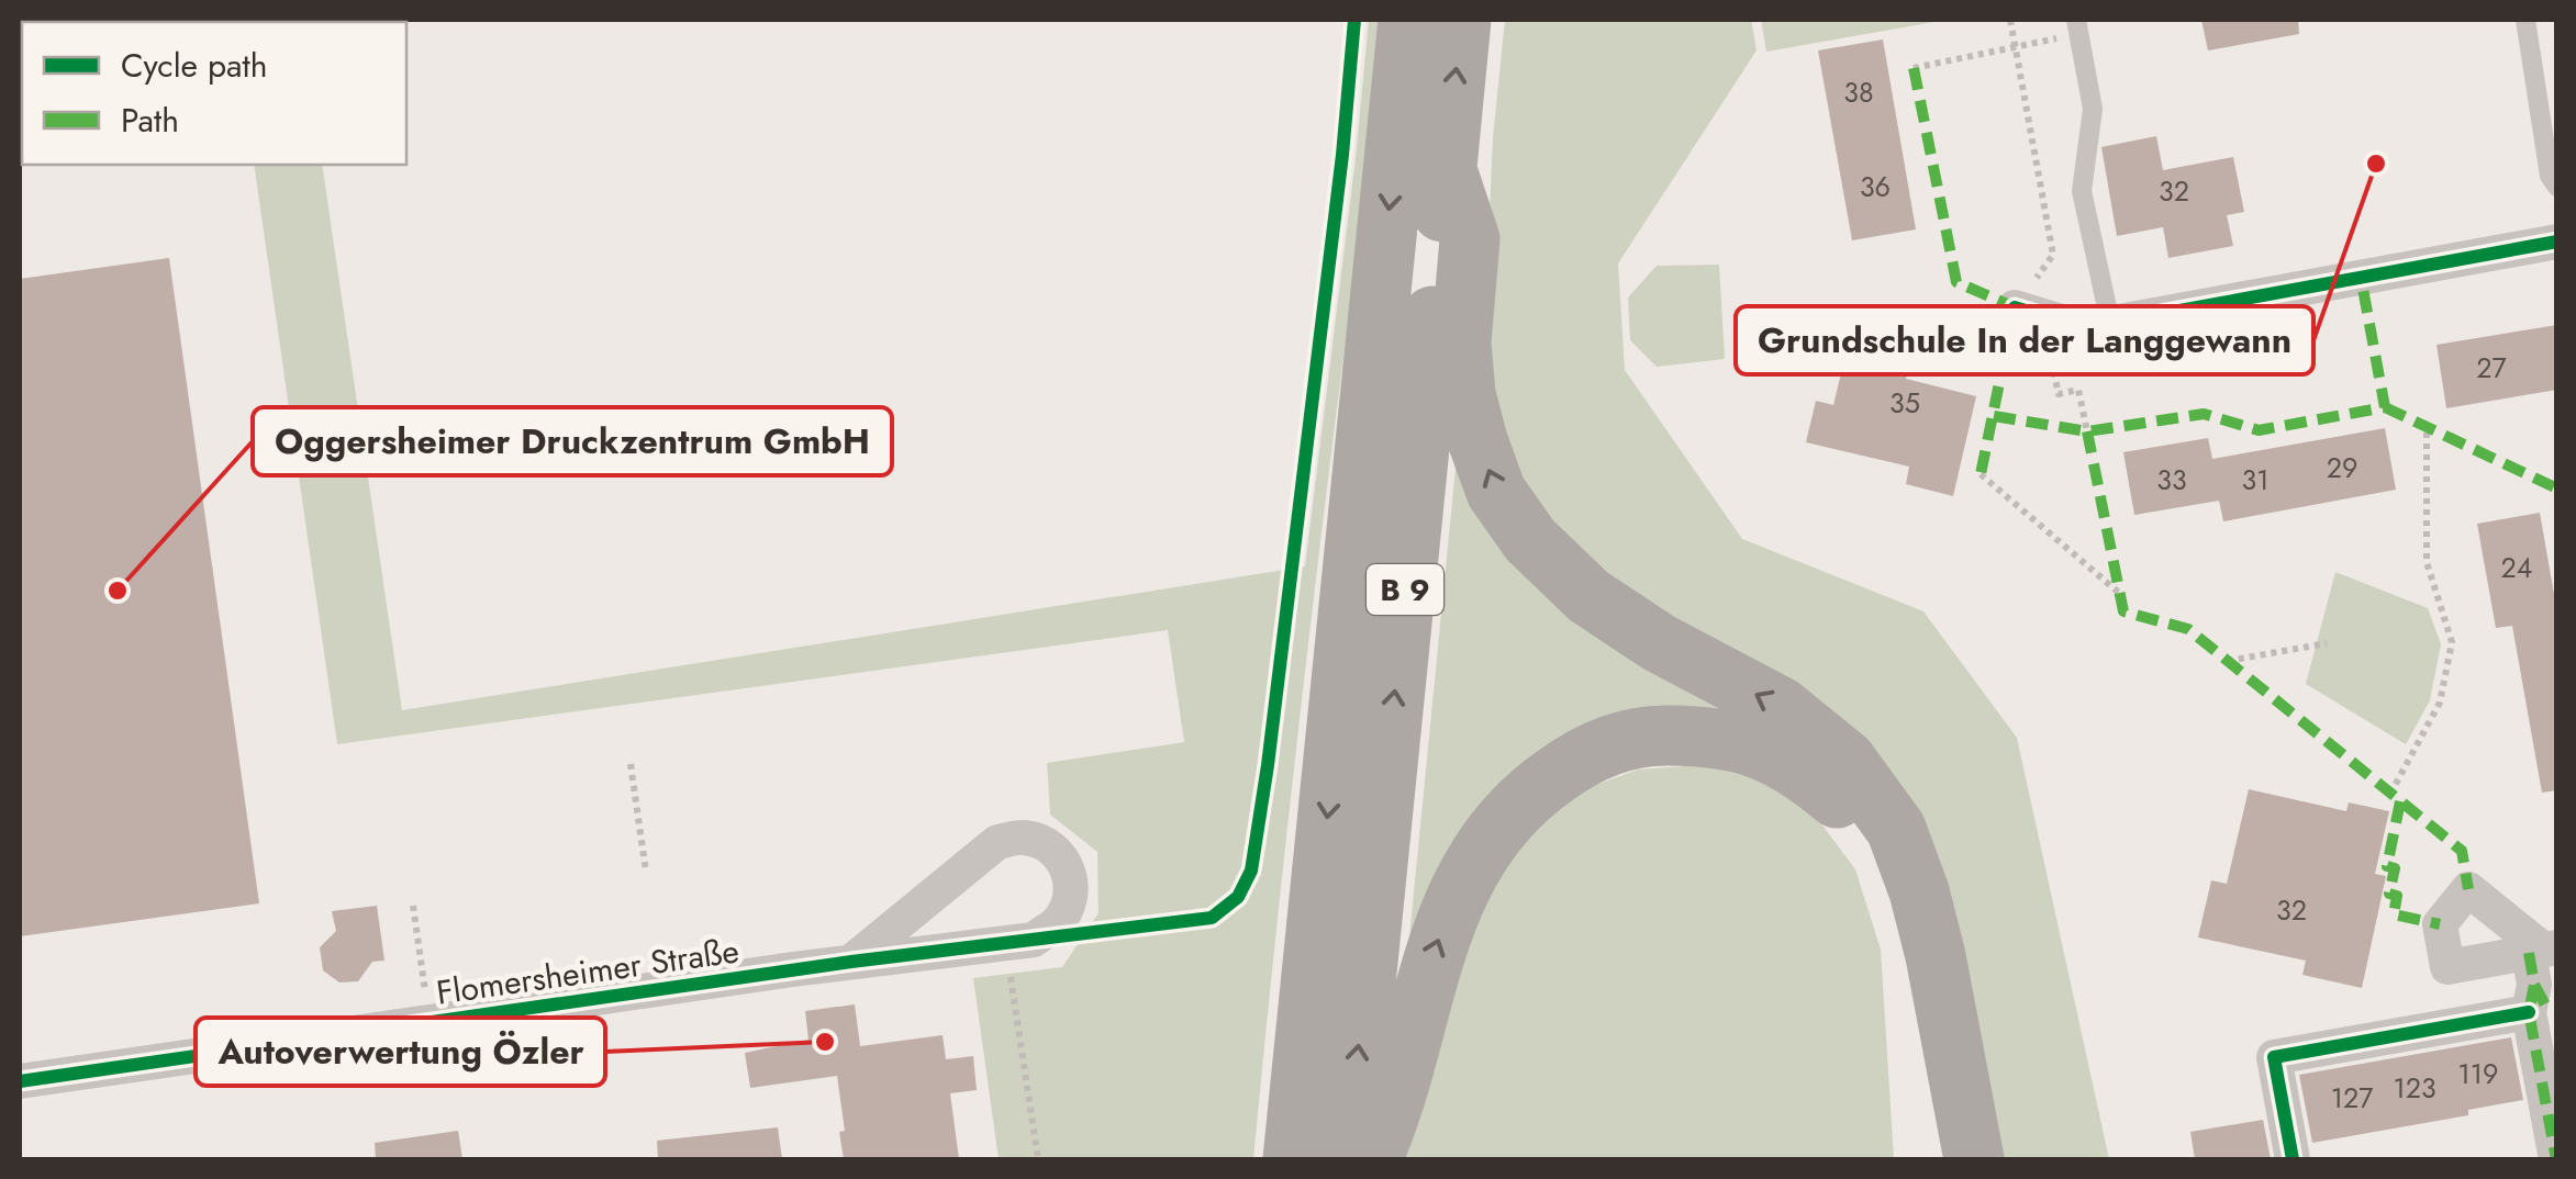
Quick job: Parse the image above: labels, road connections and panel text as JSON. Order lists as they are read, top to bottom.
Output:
{
  "streets": {
    "highway": ["B 9"],
    "street": ["Flomersheimer Straße"]
  },
  "places": ["Grundschule In der Langgewann", "Oggersheimer Druckzentrum GmbH", "Autoverwertung Özler"],
  "house_numbers": [
    "38",
    "36",
    "32",
    "27",
    "35",
    "29",
    "33",
    "31",
    "24",
    "32",
    "119",
    "123",
    "127"
  ],
  "legend": ["Cycle path", "Path"]
}
